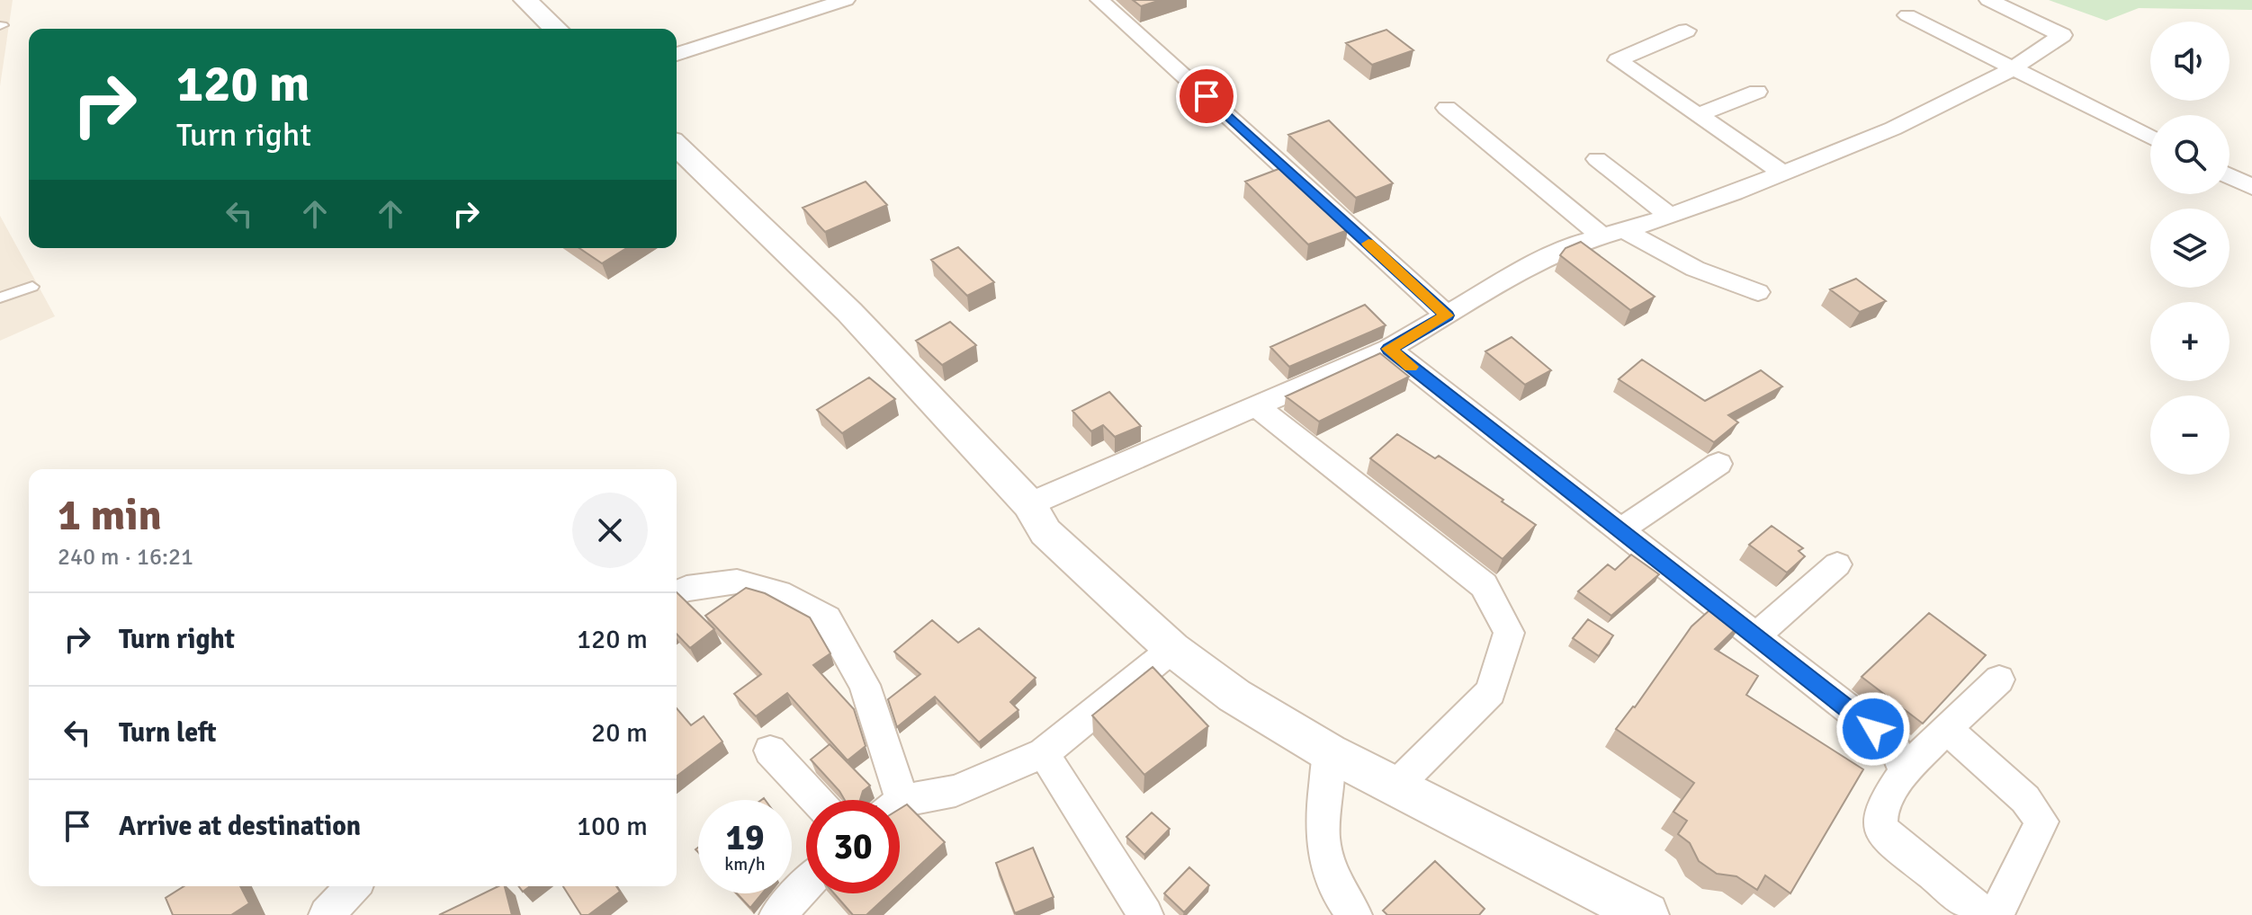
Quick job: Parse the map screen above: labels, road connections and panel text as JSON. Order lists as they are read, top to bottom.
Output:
{
  "page": {
    "map_buttons": ["+", "−"],
    "turn": ["120 m", "Turn right"],
    "heading": ["1 min", "240 m · 16:21"],
    "list": [
      {
        "name": "Turn right",
        "value": "120 m"
      },
      {
        "name": "Turn left",
        "value": "20 m"
      },
      {
        "name": "Arrive at destination",
        "value": "100 m"
      }
    ],
    "speed": "19 km/h",
    "limit": "30"
  }
}
